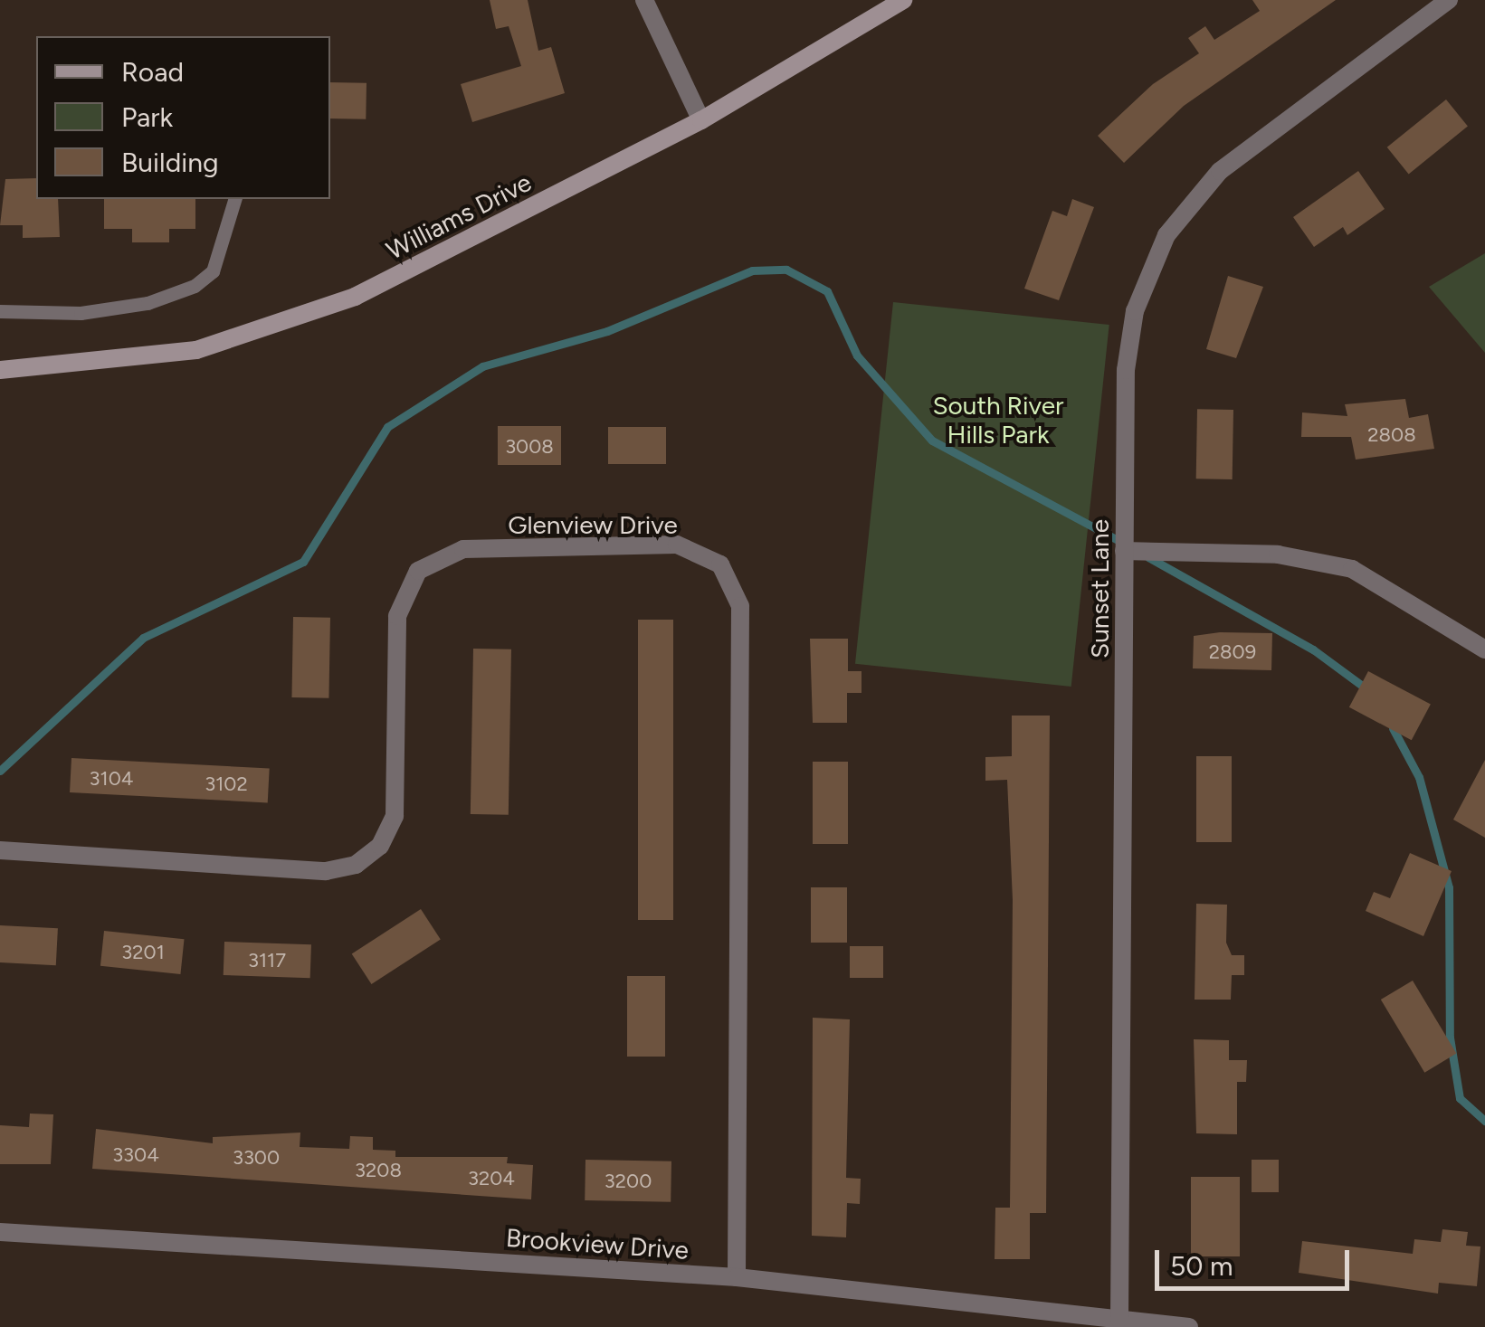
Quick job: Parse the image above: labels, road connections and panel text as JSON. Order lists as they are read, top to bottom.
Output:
{
  "streets": {
    "main road": ["Williams Drive"],
    "street": ["Glenview Drive", "Sunset Lane", "Brookview Drive"]
  },
  "crossings": [
    ["Glenview Drive", "Brookview Drive"],
    ["Sunset Lane", "Brookview Drive"]
  ],
  "parks": ["South River Hills Park"],
  "house_numbers": [
    "2808",
    "3008",
    "2809",
    "3104",
    "3102",
    "3201",
    "3117",
    "3304",
    "3300",
    "3208",
    "3204",
    "3200"
  ],
  "legend": ["Road", "Park", "Building"],
  "scale_bar": "50 m"
}
